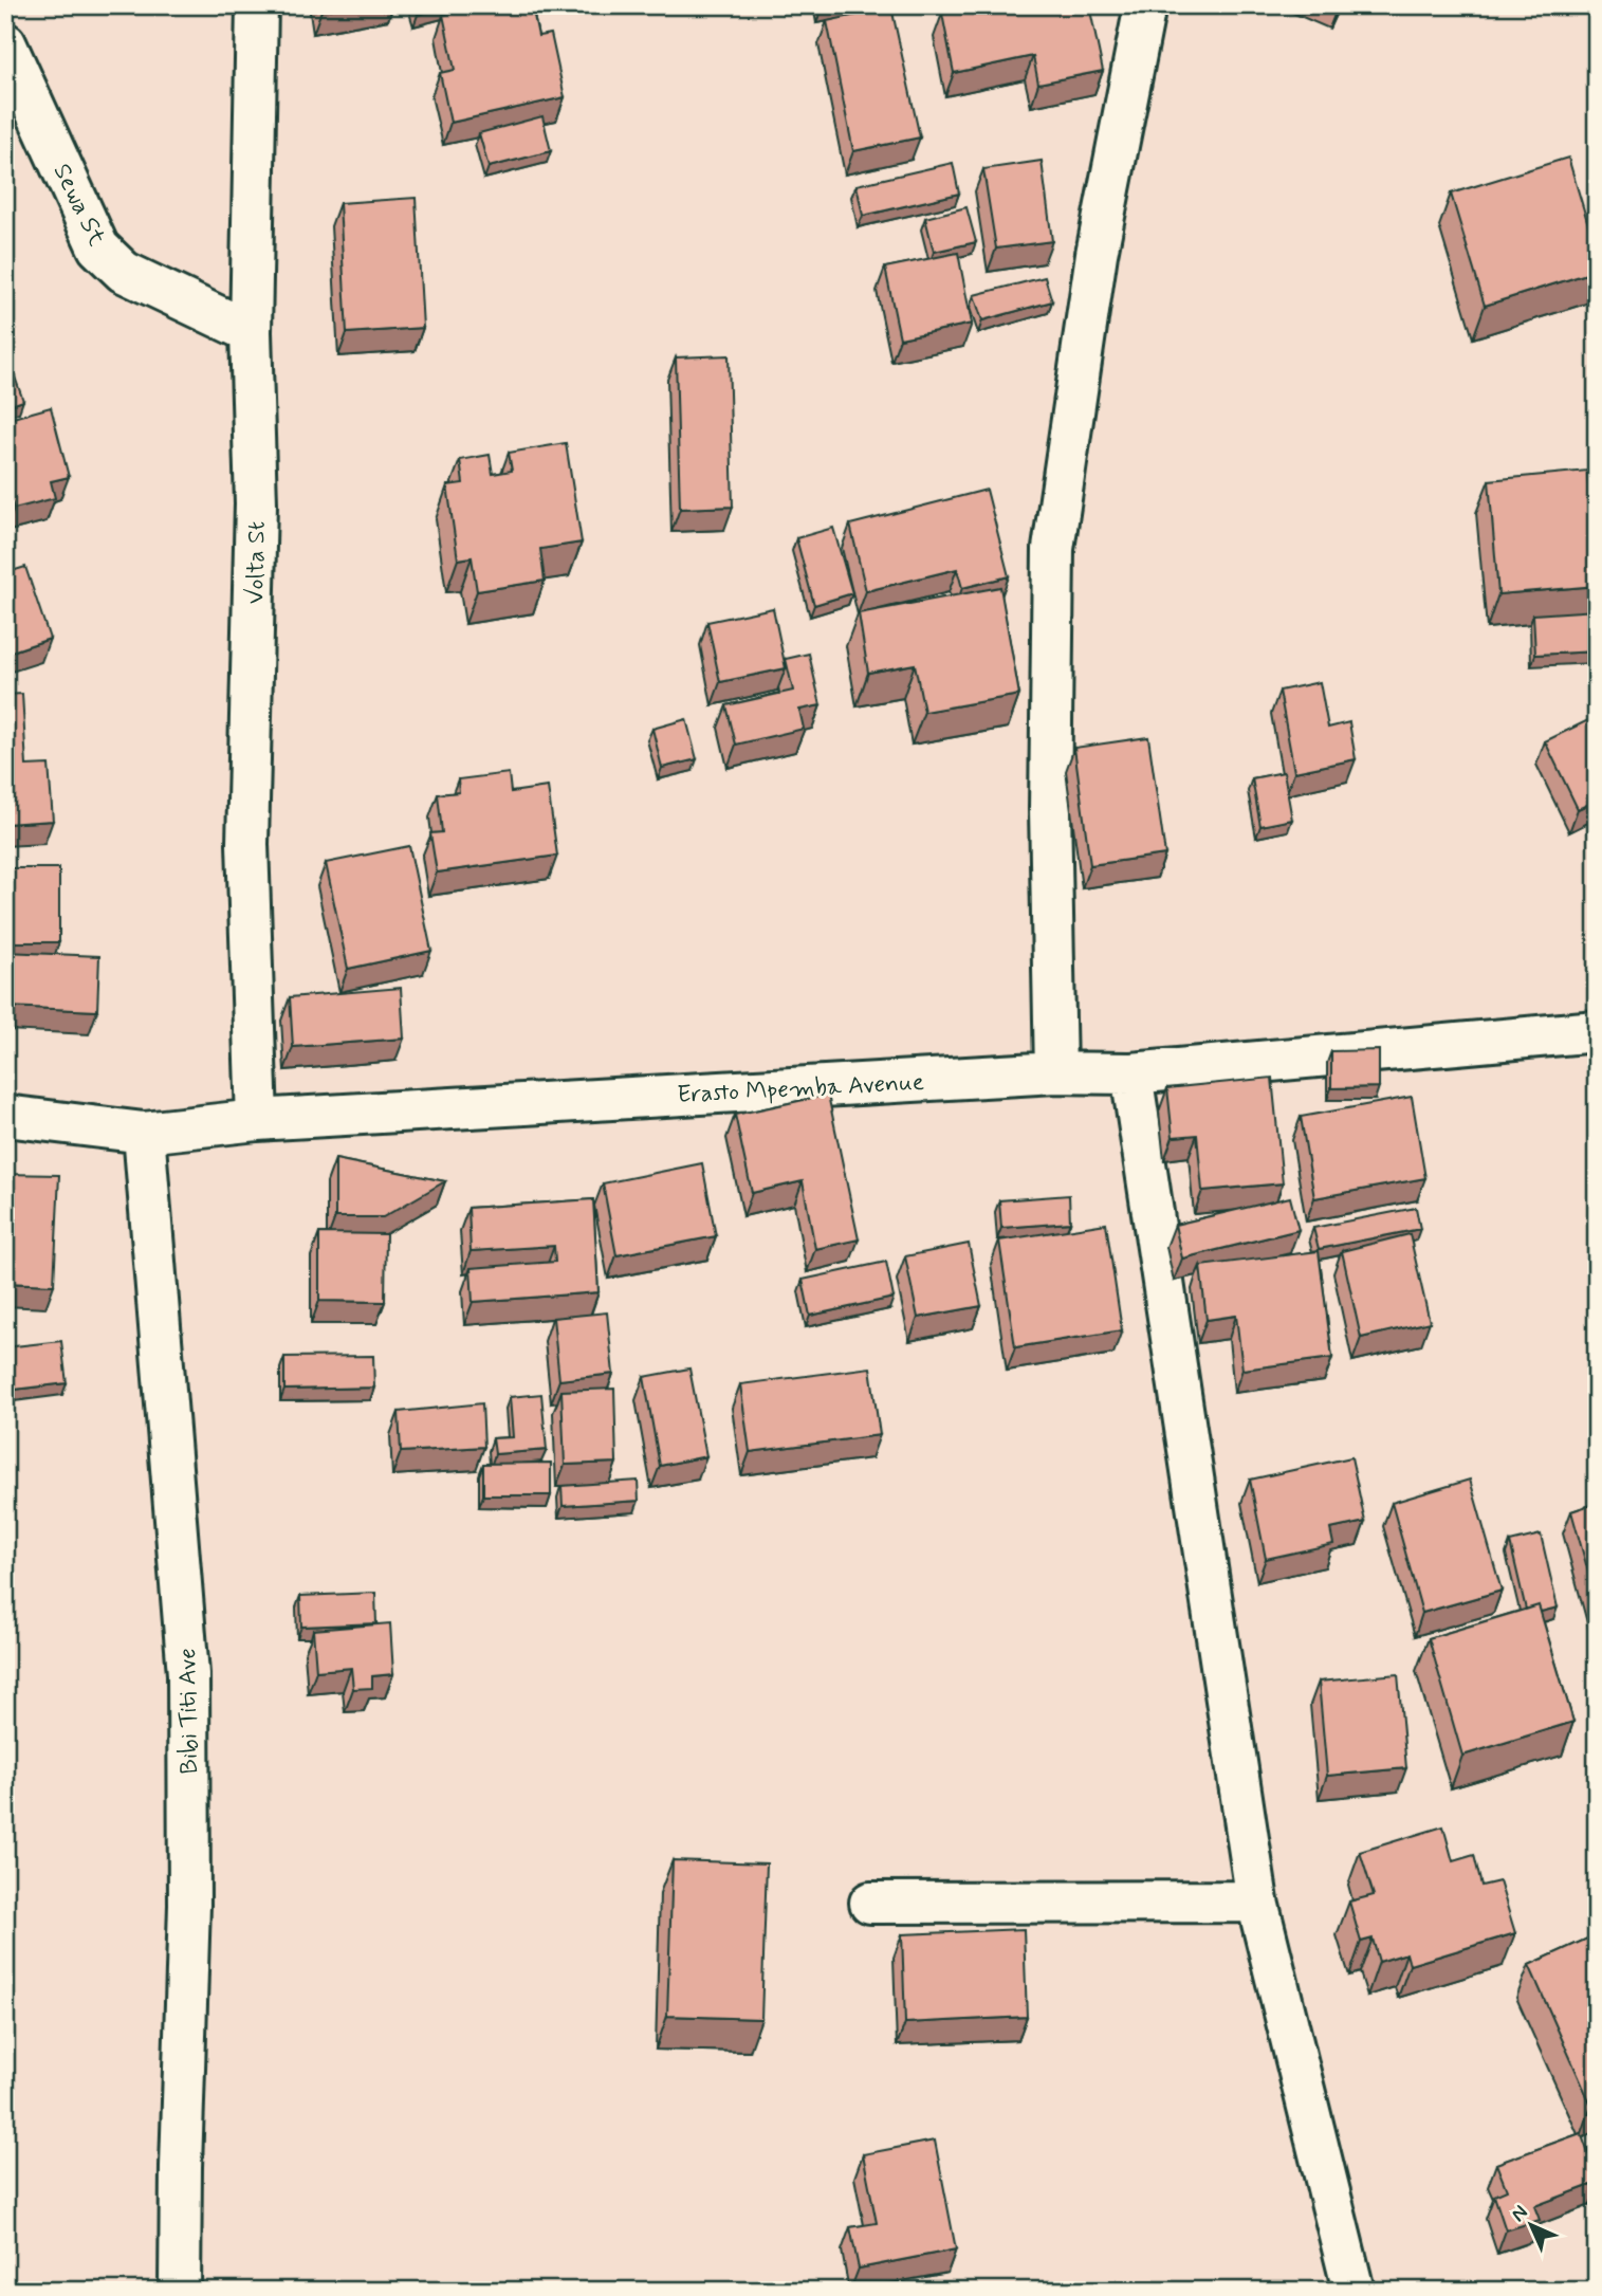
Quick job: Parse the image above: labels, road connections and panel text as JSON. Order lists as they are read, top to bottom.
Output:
{
  "streets": {
    "street": [
      "Sewa St",
      "Volta St",
      "Erasto Mpemba Avenue",
      "Bibi Titi Ave"
    ]
  },
  "crossings": [
    ["Sewa St", "Volta St"],
    ["Volta St", "Erasto Mpemba Avenue"],
    ["Erasto Mpemba Avenue", "Bibi Titi Ave"]
  ],
  "north": "top left"
}
